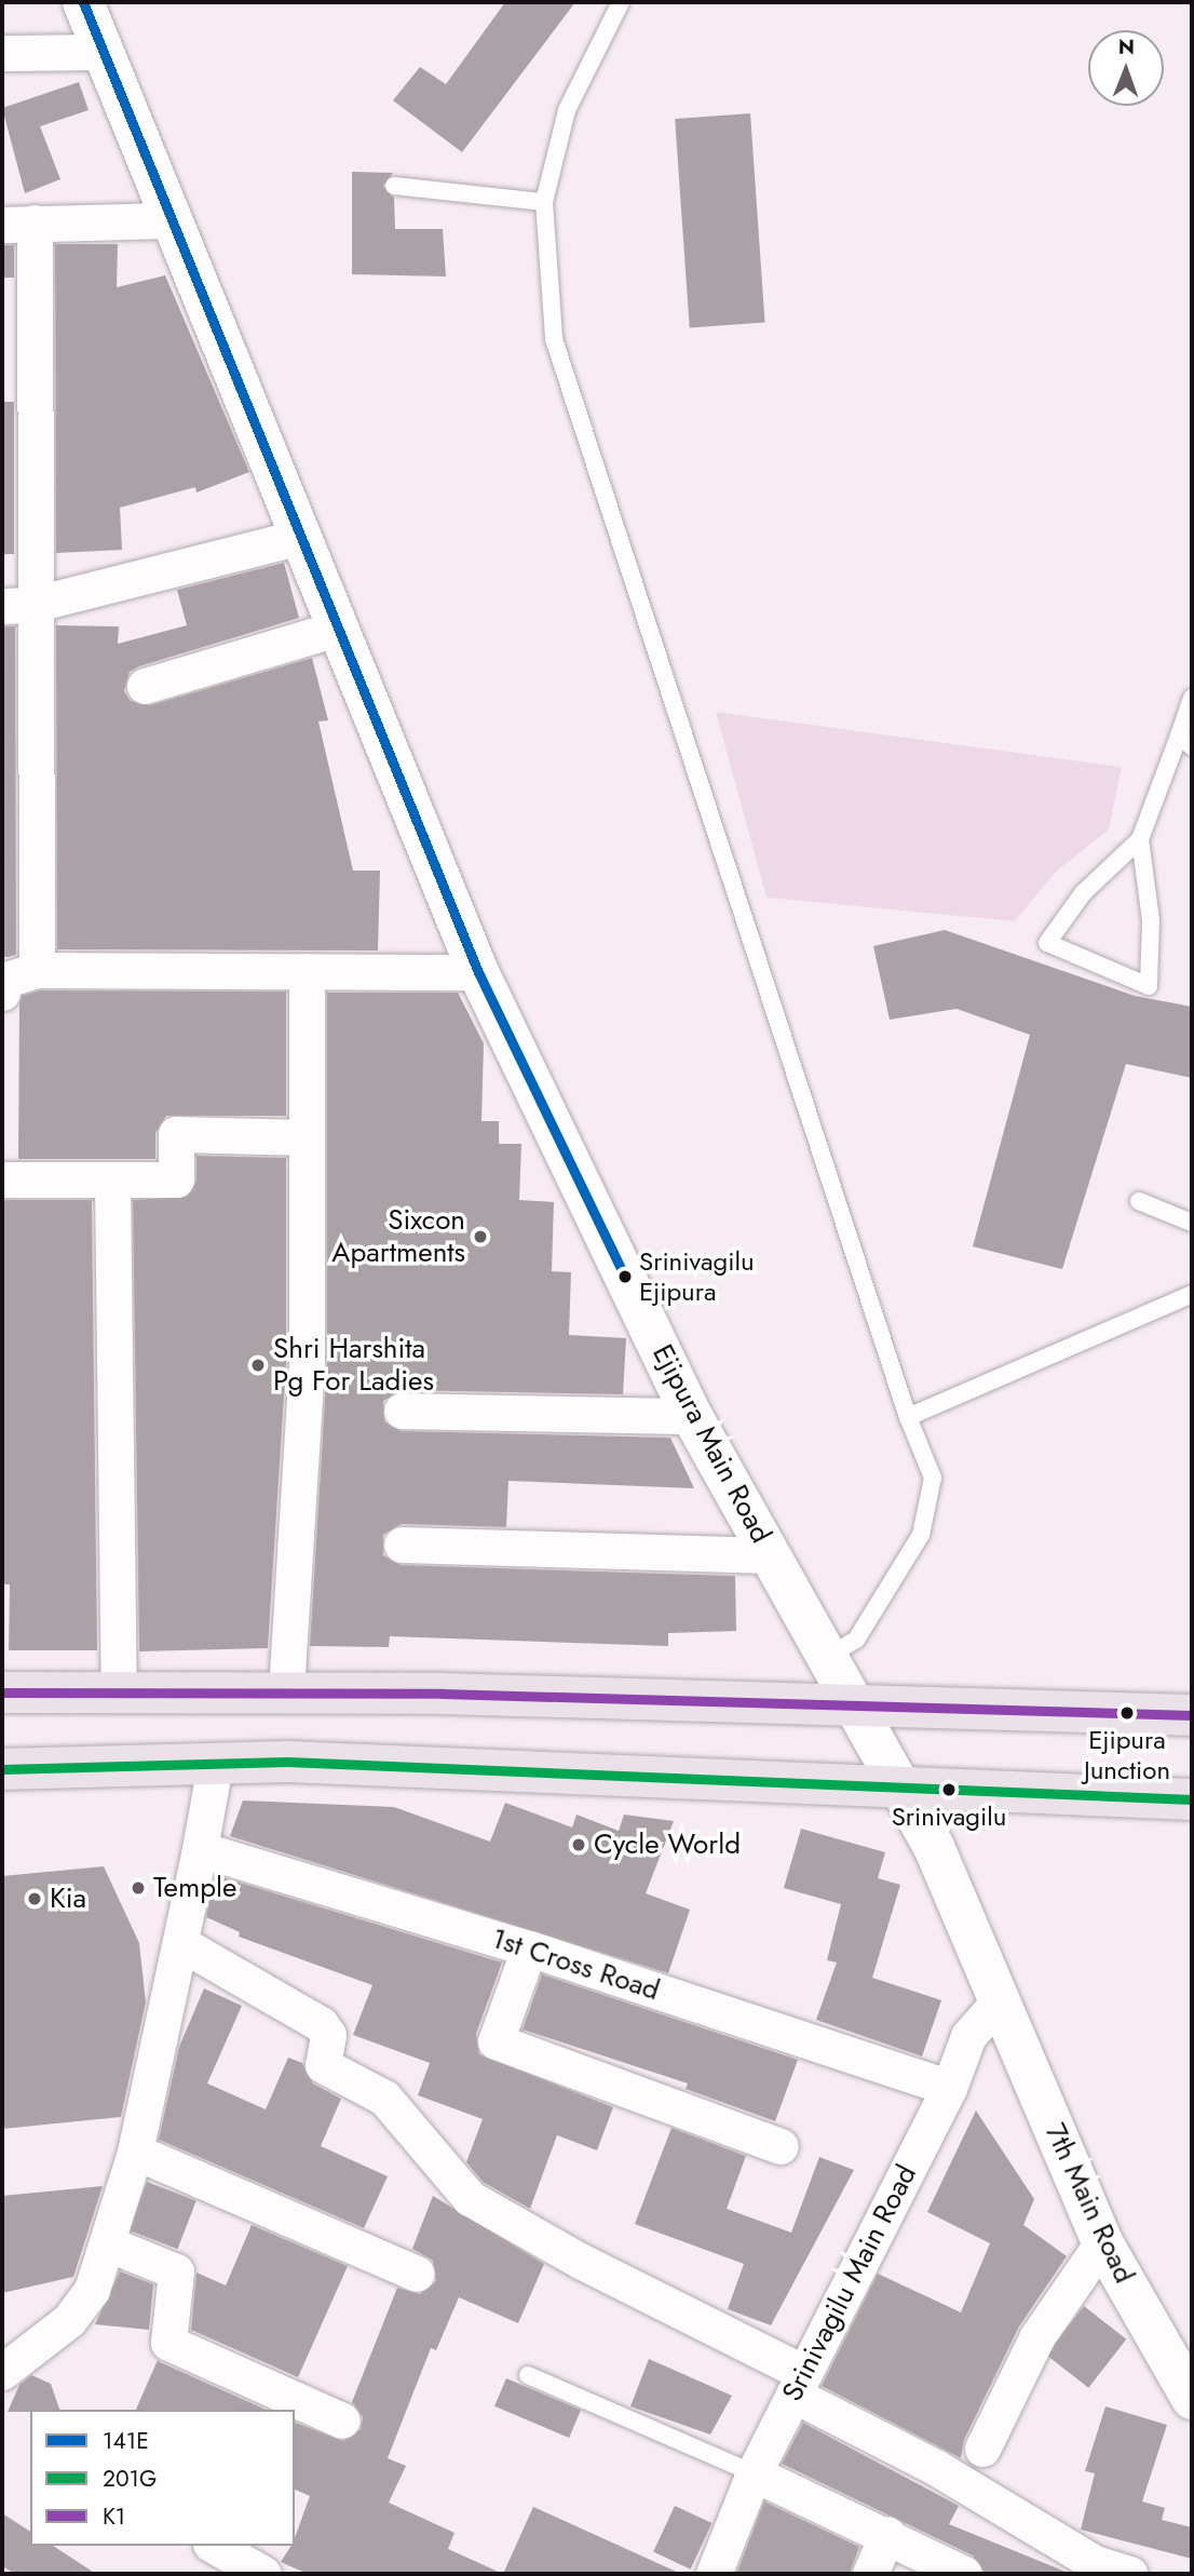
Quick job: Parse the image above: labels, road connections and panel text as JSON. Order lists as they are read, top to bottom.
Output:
{
  "streets": {
    "street": [
      "Ejipura Main Road",
      "1st Cross Road",
      "7th Main Road",
      "Srinivagilu Main Road"
    ]
  },
  "crossings": [
    ["Ejipura Main Road", "7th Main Road"],
    ["1st Cross Road", "Srinivagilu Main Road"],
    ["7th Main Road", "Srinivagilu Main Road"]
  ],
  "places": [
    "Sixcon Apartments",
    "Srinivagilu Ejipura",
    "Shri Harshita Pg For Ladies",
    "Ejipura Junction",
    "Srinivagilu",
    "Cycle World",
    "Temple",
    "Kia"
  ],
  "lines": ["transit line 141E", "transit line K1", "transit line 201G"],
  "legend": ["141E", "201G", "K1"],
  "north": "top"
}
